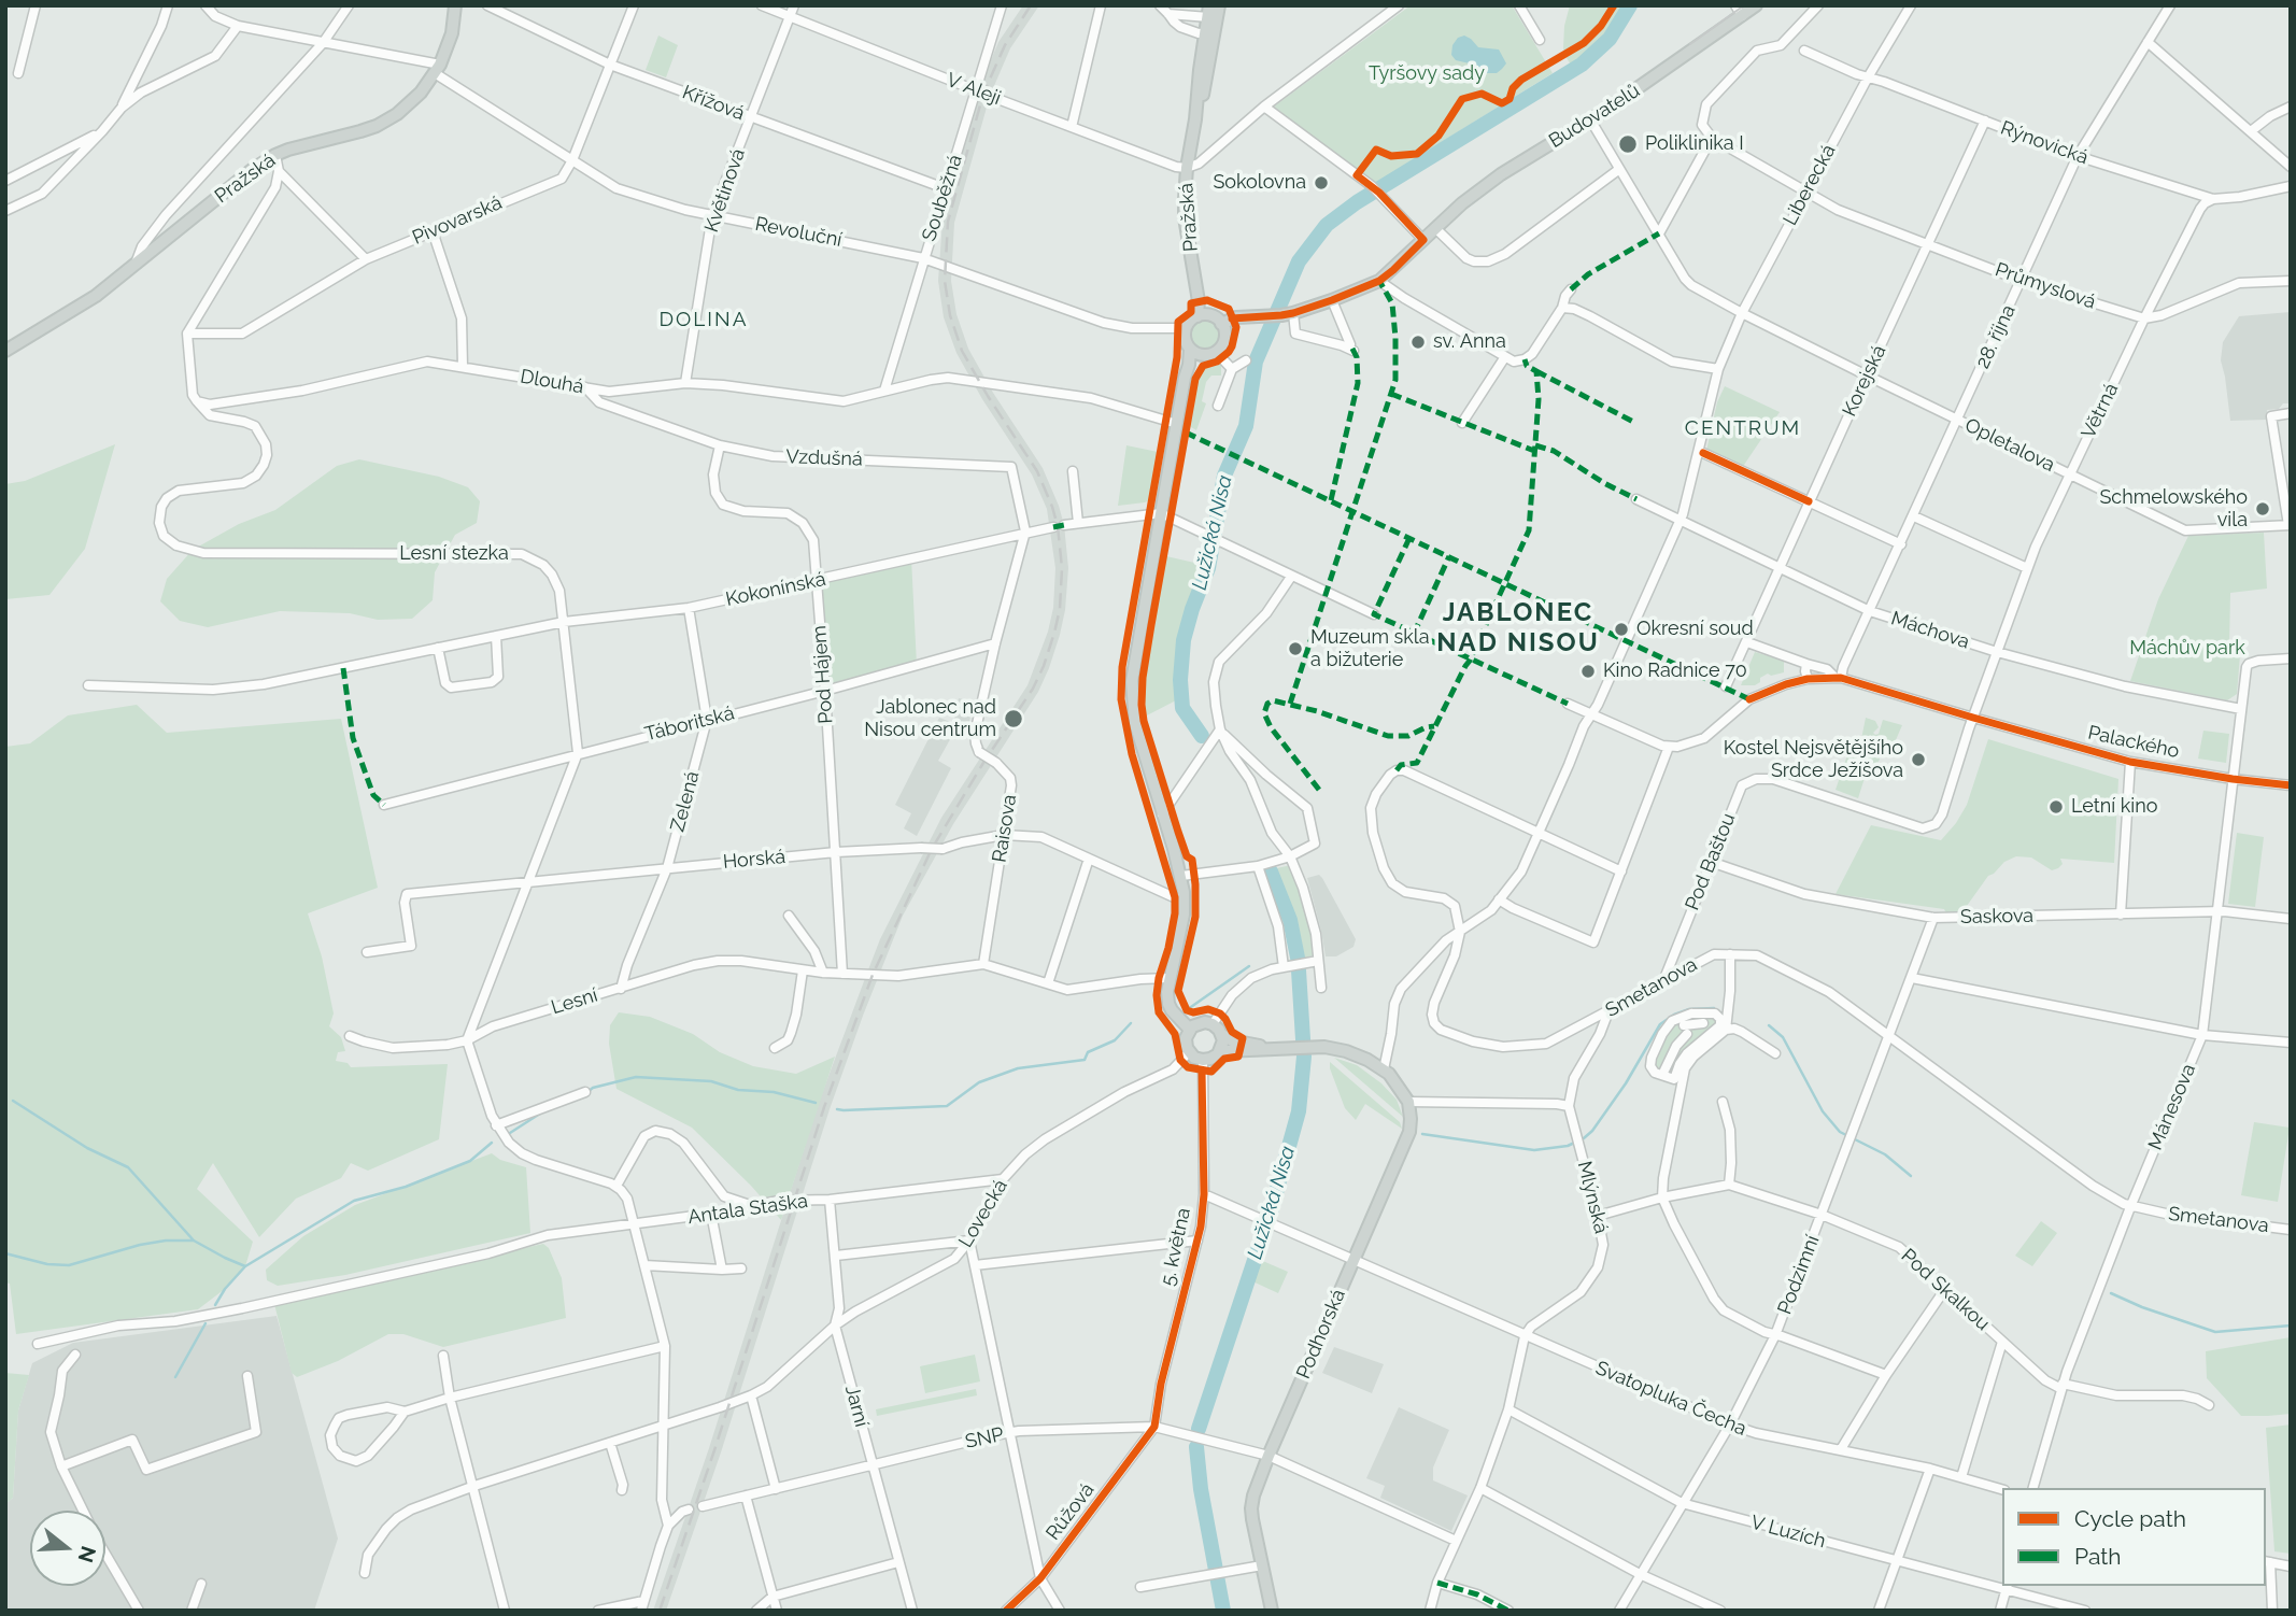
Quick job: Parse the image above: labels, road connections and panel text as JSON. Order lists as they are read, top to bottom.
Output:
{
  "streets": {
    "main road": ["Budovatelů", "Pražská", "Podhorská"],
    "street": [
      "V Aleji",
      "Křížová",
      "Rýnovická",
      "Liberecká",
      "Květinová",
      "Souběžná",
      "Pivovarská",
      "Revoluční",
      "Průmyslová",
      "28. října",
      "Korejská",
      "Dlouhá",
      "Větrná",
      "Opletalova",
      "Vzdušná",
      "Lesní stezka",
      "Kokonínská",
      "Máchova",
      "Pod Hájem",
      "Táboritská",
      "Palackého",
      "Zelená",
      "Raisova",
      "Horská",
      "Pod Baštou",
      "Saskova",
      "Smetanova",
      "Lesní",
      "Mánesova",
      "Mlýnská",
      "Antala Staška",
      "Lovecká",
      "5. května",
      "Podzimní",
      "Pod Skalkou",
      "Svatopluka Čecha",
      "Jarní",
      "SNP",
      "Růžová",
      "V Luzích"
    ]
  },
  "crossings": [
    ["V Aleji", "Pražská"],
    ["V Aleji", "Květinová"],
    ["V Aleji", "Souběžná"],
    ["Křížová", "Květinová"],
    ["Křížová", "Souběžná"],
    ["Křížová", "Pivovarská"],
    ["Budovatelů", "Opletalova"],
    ["Rýnovická", "Liberecká"],
    ["Rýnovická", "28. října"],
    ["Rýnovická", "Korejská"],
    ["Rýnovická", "Větrná"],
    ["Pražská", "Revoluční"],
    ["Liberecká", "Průmyslová"],
    ["Liberecká", "Opletalova"],
    ["Liberecká", "Máchova"],
    ["Květinová", "Revoluční"],
    ["Květinová", "Dlouhá"],
    ["Souběžná", "Revoluční"],
    ["Souběžná", "Dlouhá"],
    ["Pivovarská", "Revoluční"],
    ["Průmyslová", "28. října"],
    ["Průmyslová", "Korejská"],
    ["Průmyslová", "Větrná"],
    ["28. října", "Opletalova"],
    ["28. října", "Máchova"],
    ["28. října", "Palackého"],
    ["Korejská", "Opletalova"],
    ["Korejská", "Máchova"],
    ["Dlouhá", "Vzdušná"],
    ["Dlouhá", "Lesní stezka"],
    ["Větrná", "Opletalova"],
    ["Větrná", "Máchova"],
    ["Větrná", "Palackého"],
    ["Větrná", "Pod Baštou"],
    ["Vzdušná", "Kokonínská"],
    ["Vzdušná", "Pod Hájem"],
    ["Vzdušná", "Raisova"],
    ["Lesní stezka", "Kokonínská"],
    ["Lesní stezka", "Táboritská"],
    ["Lesní stezka", "Horská"],
    ["Lesní stezka", "Lesní"],
    ["Kokonínská", "Pod Hájem"],
    ["Kokonínská", "Zelená"],
    ["Kokonínská", "Raisova"],
    ["Máchova", "Mánesova"],
    ["Pod Hájem", "Táboritská"],
    ["Pod Hájem", "Horská"],
    ["Pod Hájem", "Lesní"],
    ["Táboritská", "Zelená"],
    ["Táboritská", "Raisova"],
    ["Palackého", "Pod Baštou"],
    ["Palackého", "Mánesova"],
    ["Zelená", "Horská"],
    ["Zelená", "Lesní"],
    ["Raisova", "Horská"],
    ["Raisova", "Lesní"],
    ["Pod Baštou", "Saskova"],
    ["Pod Baštou", "Smetanova"],
    ["Saskova", "Mánesova"],
    ["Saskova", "Podzimní"],
    ["Smetanova", "Mánesova"],
    ["Smetanova", "Podzimní"],
    ["Mánesova", "Pod Skalkou"],
    ["Mlýnská", "Pod Skalkou"],
    ["Mlýnská", "Svatopluka Čecha"],
    ["Antala Staška", "Lovecká"],
    ["Antala Staška", "Jarní"],
    ["Lovecká", "5. května"],
    ["Lovecká", "Podhorská"],
    ["Lovecká", "Svatopluka Čecha"],
    ["Lovecká", "Jarní"],
    ["5. května", "Podhorská"],
    ["5. května", "Svatopluka Čecha"],
    ["5. května", "SNP"],
    ["5. května", "Růžová"],
    ["Podzimní", "Pod Skalkou"],
    ["Podzimní", "Svatopluka Čecha"],
    ["Podzimní", "V Luzích"],
    ["Podhorská", "Svatopluka Čecha"],
    ["Podhorská", "SNP"],
    ["Jarní", "SNP"],
    ["SNP", "Růžová"]
  ],
  "districts": ["DOLINA", "CENTRUM", "JABLONEC NAD NISOU"],
  "water": ["Lužická Nisa"],
  "parks": ["Tyršovy sady", "Máchův park"],
  "places": [
    "Poliklinika I",
    "Sokolovna",
    "sv. Anna",
    "Schmelowského vila",
    "Okresní soud",
    "Muzeum skla a bižuterie",
    "Kino Radnice 70",
    "Jablonec nad Nisou centrum",
    "Kostel Nejsvětějšího Srdce Ježíšova",
    "Letní kino"
  ],
  "legend": ["Cycle path", "Path"],
  "north": "right"
}
